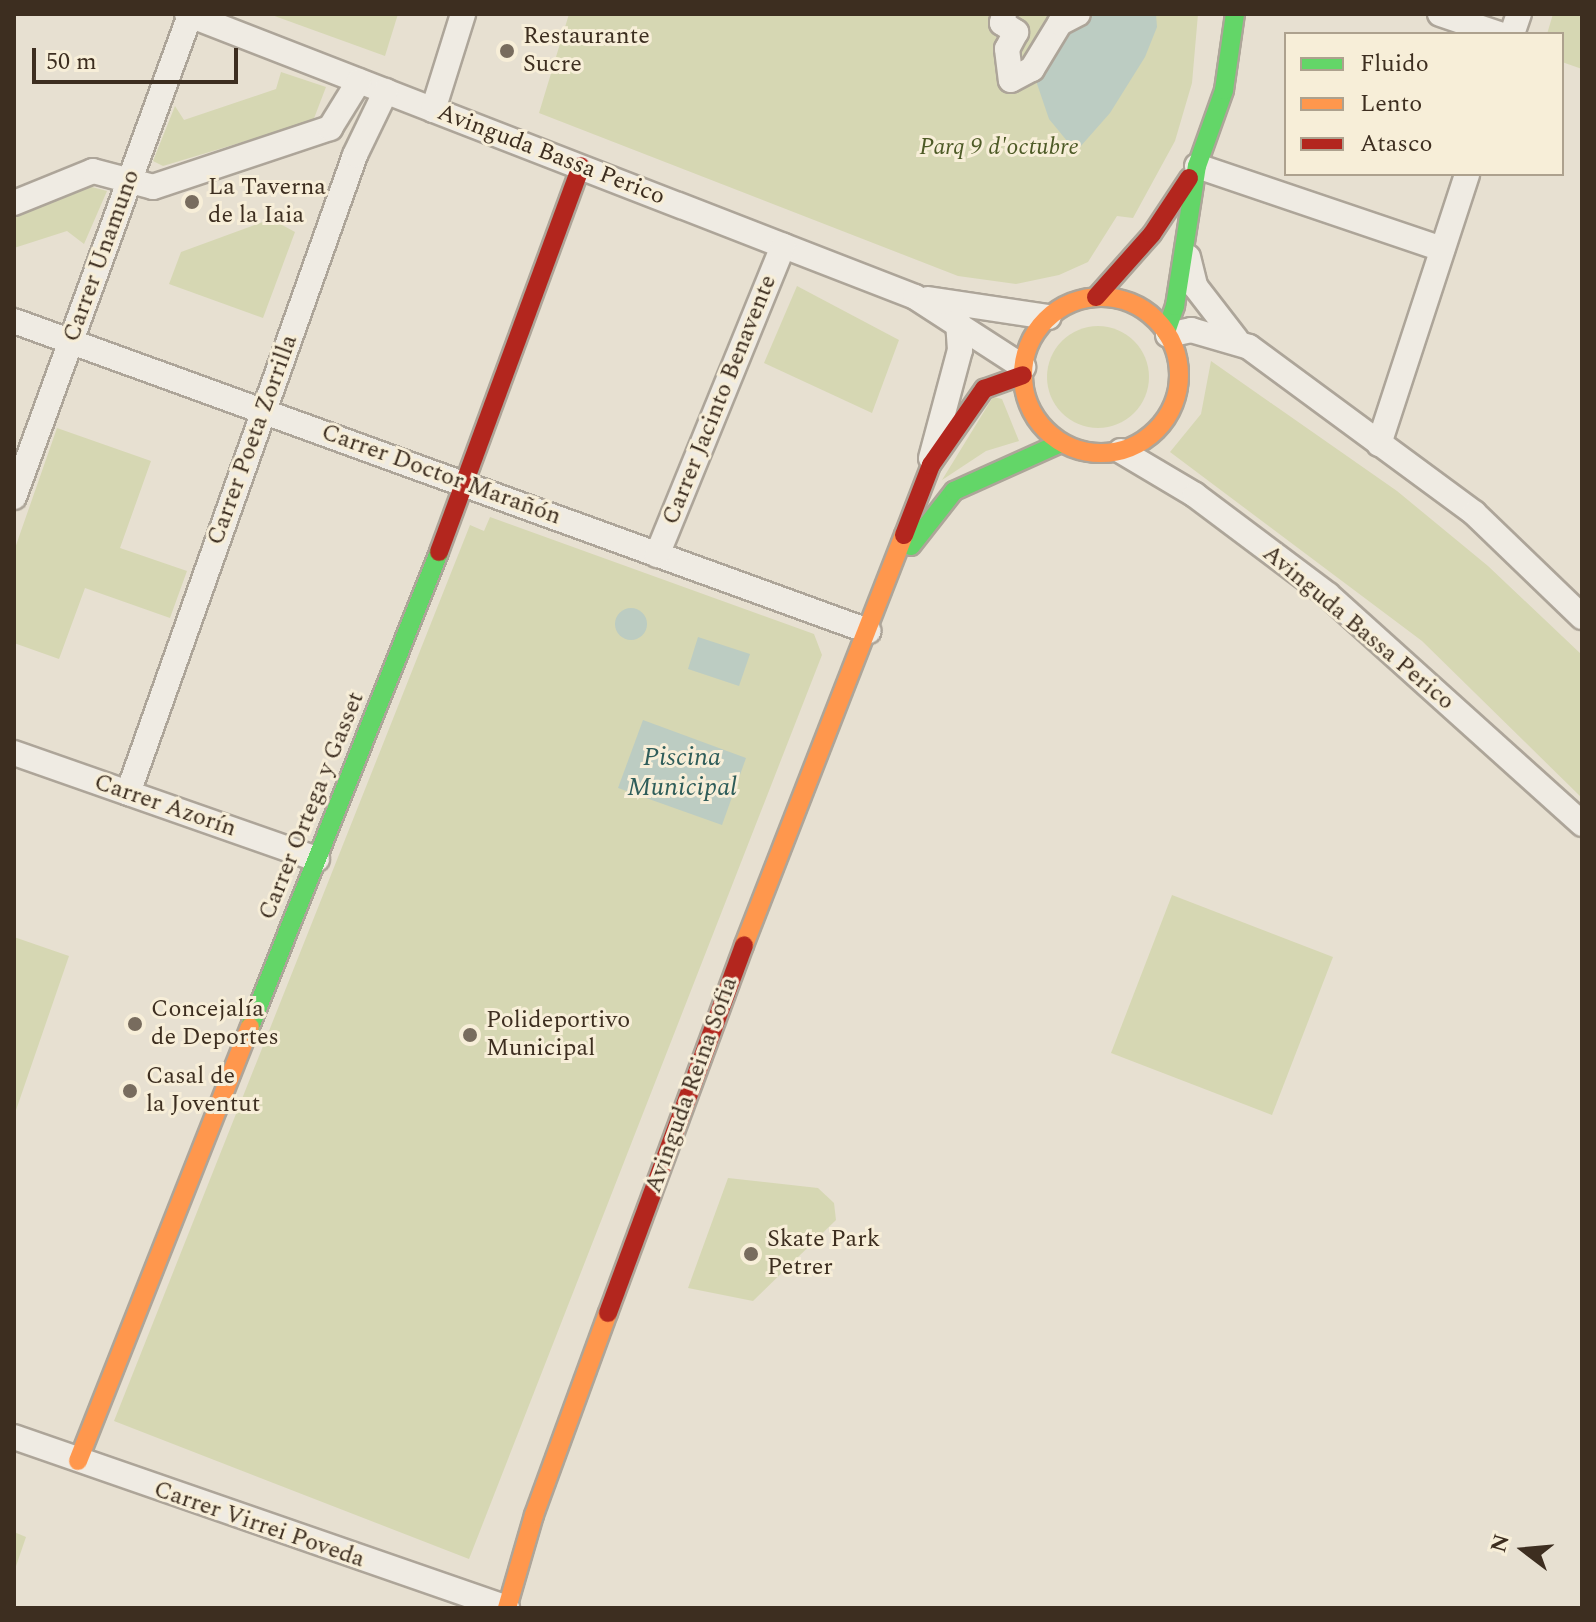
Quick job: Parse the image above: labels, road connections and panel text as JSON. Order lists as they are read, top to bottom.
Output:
{
  "streets": {
    "street": [
      "Avinguda Bassa Perico",
      "Carrer Unamuno",
      "Carrer Jacinto Benavente",
      "Carrer Poeta Zorrilla",
      "Carrer Doctor Marañón",
      "Carrer Azorín",
      "Carrer Ortega y Gasset",
      "Avinguda Reina Sofia",
      "Carrer Virrei Poveda"
    ]
  },
  "crossings": [
    ["Avinguda Bassa Perico", "Carrer Unamuno"],
    ["Avinguda Bassa Perico", "Carrer Jacinto Benavente"],
    ["Avinguda Bassa Perico", "Carrer Poeta Zorrilla"],
    ["Avinguda Bassa Perico", "Carrer Ortega y Gasset"],
    ["Avinguda Bassa Perico", "Avinguda Reina Sofia"],
    ["Carrer Unamuno", "Carrer Doctor Marañón"],
    ["Carrer Jacinto Benavente", "Carrer Doctor Marañón"],
    ["Carrer Poeta Zorrilla", "Carrer Doctor Marañón"],
    ["Carrer Poeta Zorrilla", "Carrer Azorín"],
    ["Carrer Doctor Marañón", "Carrer Ortega y Gasset"],
    ["Carrer Doctor Marañón", "Avinguda Reina Sofia"],
    ["Carrer Azorín", "Carrer Ortega y Gasset"],
    ["Carrer Ortega y Gasset", "Carrer Virrei Poveda"],
    ["Avinguda Reina Sofia", "Carrer Virrei Poveda"]
  ],
  "water": ["Piscina Municipal"],
  "parks": ["Parq 9 d'octubre"],
  "places": [
    "Restaurante Sucre",
    "La Taverna de la Iaia",
    "Concejalía de Deportes",
    "Polideportivo Municipal",
    "Casal de la Joventut",
    "Skate Park Petrer"
  ],
  "legend": ["Fluido", "Lento", "Atasco"],
  "scale_bar": "50 m",
  "north": "left"
}
